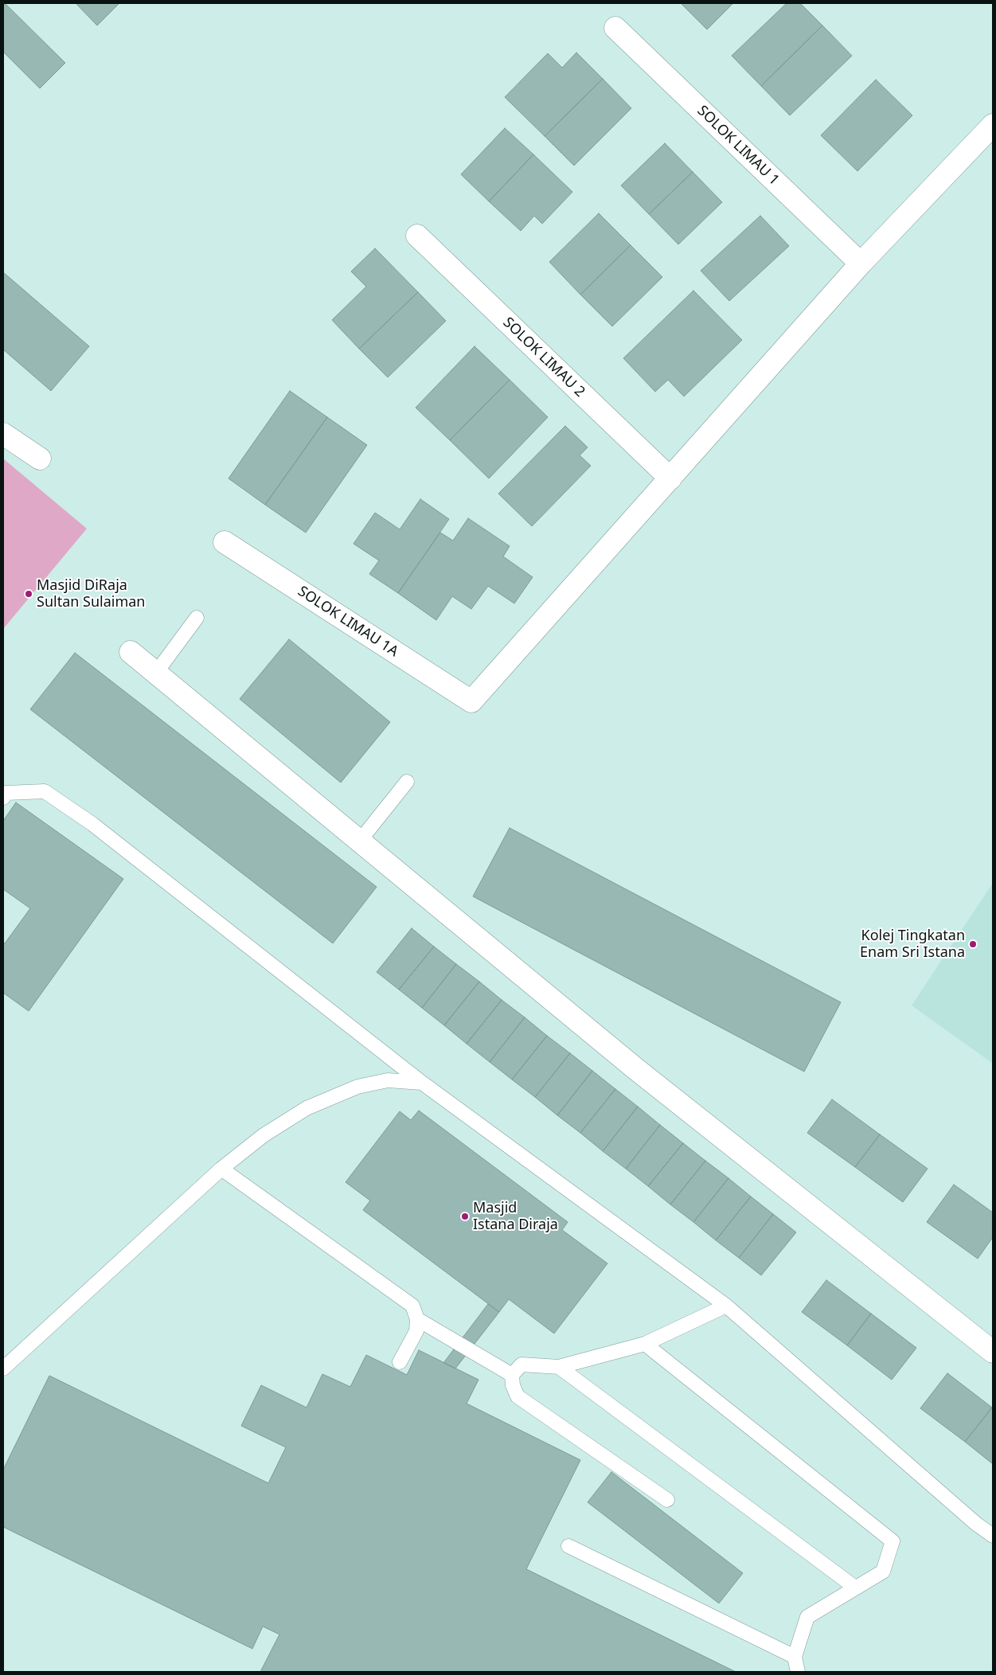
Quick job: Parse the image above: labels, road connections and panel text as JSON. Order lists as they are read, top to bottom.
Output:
{
  "streets": {
    "street": ["SOLOK LIMAU 1", "SOLOK LIMAU 2", "SOLOK LIMAU 1A"]
  },
  "crossings": [
    ["SOLOK LIMAU 2", "SOLOK LIMAU 1A"]
  ],
  "places": ["Masjid DiRaja Sultan Sulaiman", "Kolej Tingkatan Enam Sri Istana", "Masjid Istana Diraja"]
}
